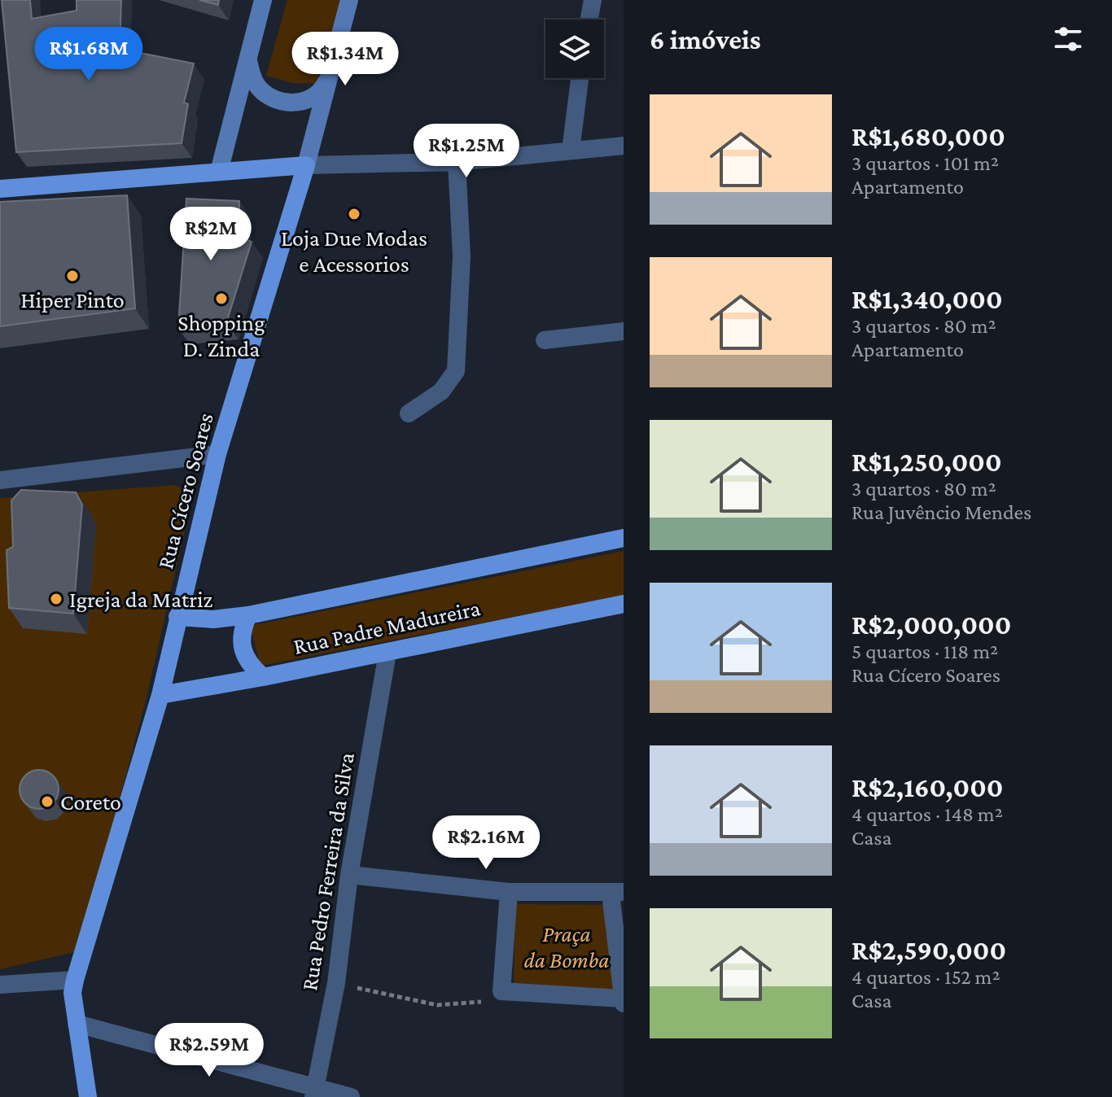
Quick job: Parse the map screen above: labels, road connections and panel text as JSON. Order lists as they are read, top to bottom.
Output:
{
  "streets": {
    "main road": ["Rua Cícero Soares", "Rua Padre Madureira"],
    "street": ["Rua Pedro Ferreira da Silva"]
  },
  "crossings": [
    ["Rua Cícero Soares", "Rua Padre Madureira"],
    ["Rua Padre Madureira", "Rua Pedro Ferreira da Silva"]
  ],
  "parks": ["Praça da Bomba"],
  "places": [
    "Loja Due Modas e Acessorios",
    "Hiper Pinto",
    "Shopping D. Zinda",
    "Igreja da Matriz",
    "Coreto"
  ],
  "page": {
    "heading": "6 imóveis",
    "price": [
      "R$1.68M",
      "R$1.34M",
      "R$1.25M",
      "R$2M",
      "R$2.16M",
      "R$2.59M"
    ],
    "list": [
      {
        "name": "R$1,680,000",
        "note": "3 quartos · 101 m² · Apartamento"
      },
      {
        "name": "R$1,340,000",
        "note": "3 quartos · 80 m² · Apartamento"
      },
      {
        "name": "R$1,250,000",
        "note": "3 quartos · 80 m² · Rua Juvêncio Mendes"
      },
      {
        "name": "R$2,000,000",
        "note": "5 quartos · 118 m² · Rua Cícero Soares"
      },
      {
        "name": "R$2,160,000",
        "note": "4 quartos · 148 m² · Casa"
      },
      {
        "name": "R$2,590,000",
        "note": "4 quartos · 152 m² · Casa"
      }
    ]
  }
}
